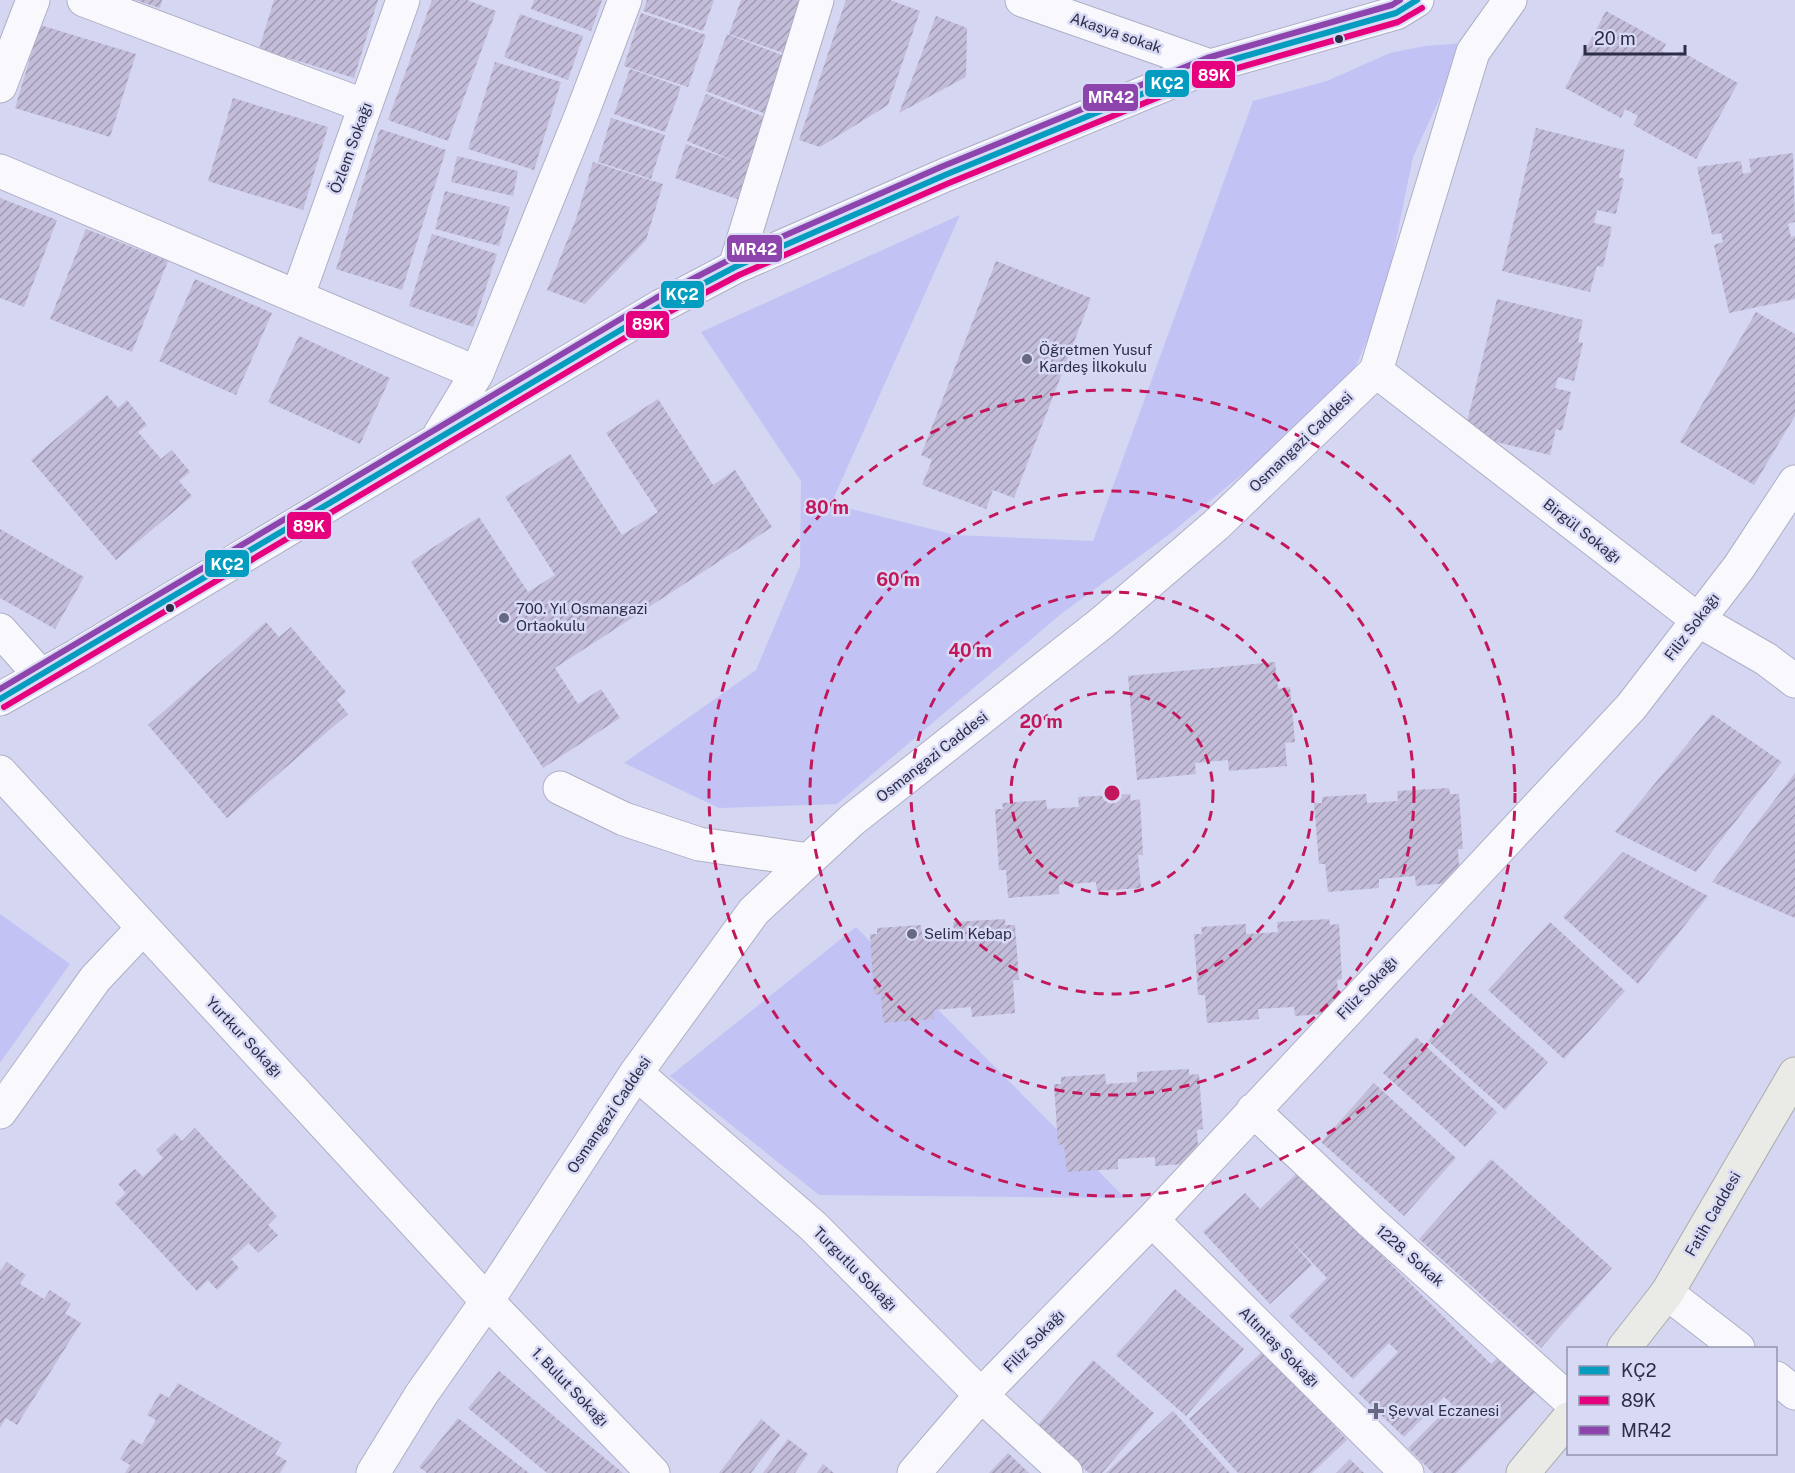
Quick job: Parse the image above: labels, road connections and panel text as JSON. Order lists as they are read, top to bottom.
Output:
{
  "streets": {
    "main road": ["Fatih Caddesi"],
    "street": [
      "Akasya sokak",
      "Özlem Sokağı",
      "Osmangazi Caddesi",
      "Birgül Sokağı",
      "Filiz Sokağı",
      "Yurtkur Sokağı",
      "1228. Sokak",
      "Turgutlu Sokağı",
      "Altıntaş Sokağı",
      "1. Bulut Sokağı"
    ]
  },
  "crossings": [
    ["Osmangazi Caddesi", "Birgül Sokağı"],
    ["Osmangazi Caddesi", "Yurtkur Sokağı"],
    ["Osmangazi Caddesi", "Turgutlu Sokağı"],
    ["Osmangazi Caddesi", "1. Bulut Sokağı"],
    ["Birgül Sokağı", "Filiz Sokağı"],
    ["Filiz Sokağı", "1228. Sokak"],
    ["Filiz Sokağı", "Turgutlu Sokağı"],
    ["Filiz Sokağı", "Altıntaş Sokağı"],
    ["Yurtkur Sokağı", "1. Bulut Sokağı"]
  ],
  "places": {
    "other": ["Öğretmen Yusuf Kardeş İlkokulu", "700. Yıl Osmangazi Ortaokulu", "Selim Kebap"],
    "health": ["Şevval Eczanesi"]
  },
  "lines": ["transit line KÇ2", "transit line MR42", "transit line 89K"],
  "legend": ["KÇ2", "89K", "MR42"],
  "scale_bar": "20 m",
  "rings": [
    "80 m",
    "60 m",
    "40 m",
    "20 m"
  ]
}
